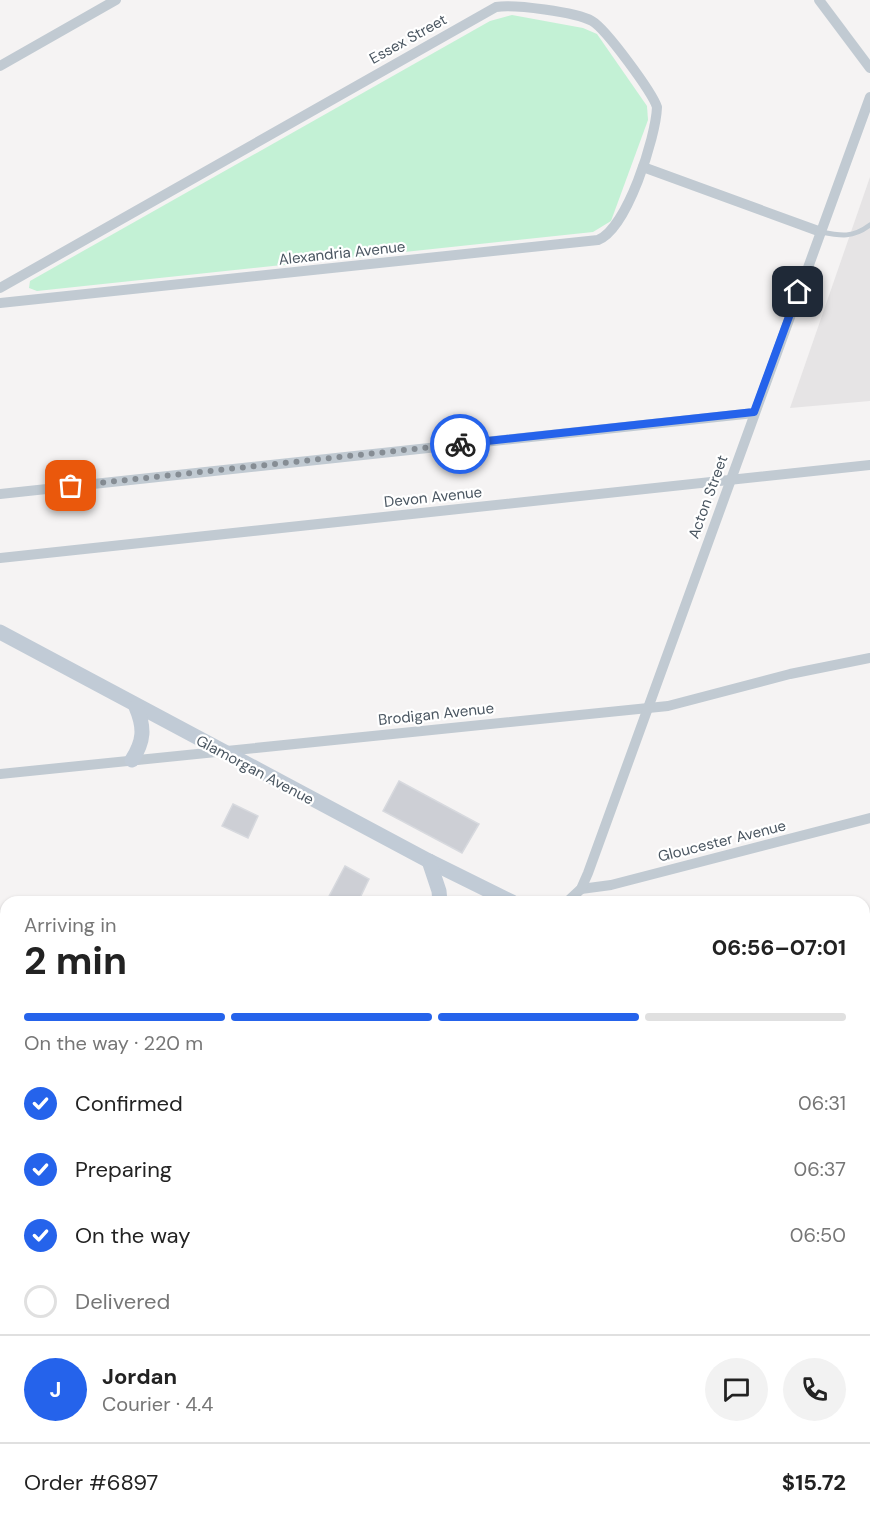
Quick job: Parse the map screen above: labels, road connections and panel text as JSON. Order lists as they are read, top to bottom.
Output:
{
  "streets": {
    "street": [
      "Essex Street",
      "Alexandria Avenue",
      "Devon Avenue",
      "Acton Street",
      "Brodigan Avenue",
      "Glamorgan Avenue",
      "Gloucester Avenue"
    ]
  },
  "crossings": [
    ["Essex Street", "Alexandria Avenue"],
    ["Devon Avenue", "Acton Street"],
    ["Acton Street", "Brodigan Avenue"],
    ["Acton Street", "Gloucester Avenue"],
    ["Brodigan Avenue", "Glamorgan Avenue"]
  ],
  "page": {
    "heading": ["2 min", "Arriving in", "06:56–07:01"],
    "panel": [
      "Jordan",
      "Courier · 4.4",
      "Order #6897",
      "$15.72"
    ],
    "bar": "On the way · 220 m",
    "list": [
      ["Confirmed", "06:31"],
      ["Preparing", "06:37"],
      ["On the way", "06:50"],
      "Delivered"
    ],
    "round": "J"
  }
}
